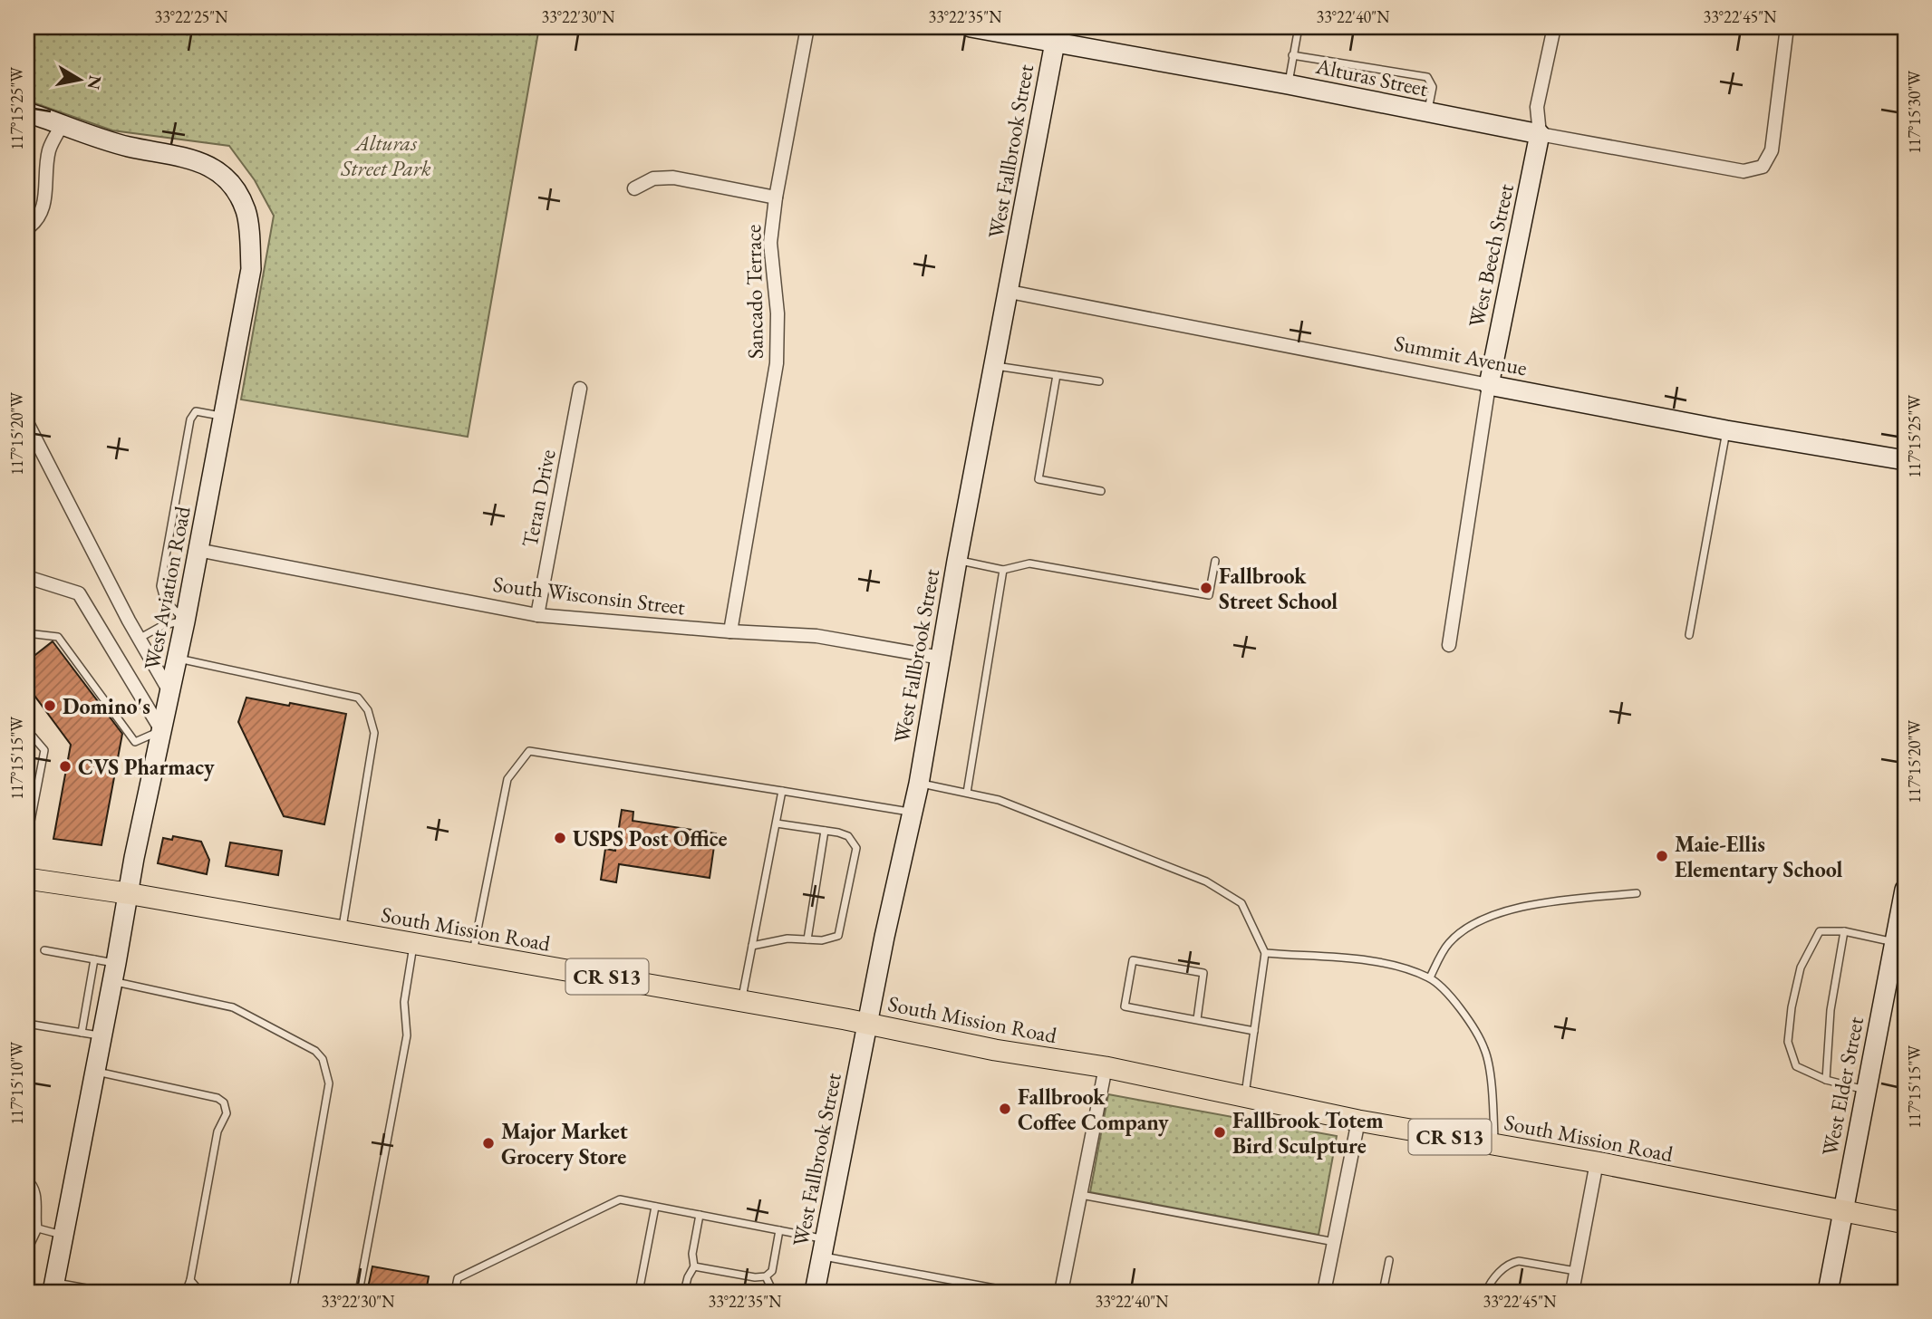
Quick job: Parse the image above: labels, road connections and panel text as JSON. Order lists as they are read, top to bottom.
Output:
{
  "streets": {
    "main road": ["South Mission Road", "CR S13"],
    "street": [
      "Alturas Street",
      "West Fallbrook Street",
      "West Beech Street",
      "Sancado Terrace",
      "Summit Avenue",
      "Teran Drive",
      "West Aviation Road",
      "South Wisconsin Street",
      "West Elder Street"
    ]
  },
  "crossings": [
    ["Alturas Street", "West Fallbrook Street"],
    ["Alturas Street", "West Beech Street"],
    ["West Fallbrook Street", "Summit Avenue"],
    ["West Fallbrook Street", "South Wisconsin Street"],
    ["West Fallbrook Street", "South Mission Road"],
    ["West Beech Street", "Summit Avenue"],
    ["Sancado Terrace", "South Wisconsin Street"],
    ["Teran Drive", "South Wisconsin Street"],
    ["West Aviation Road", "South Wisconsin Street"],
    ["West Aviation Road", "South Mission Road"],
    ["South Mission Road", "West Elder Street"]
  ],
  "parks": ["Alturas Street Park"],
  "places": [
    "Fallbrook Street School",
    "Domino's",
    "CVS Pharmacy",
    "USPS Post Office",
    "Maie-Ellis Elementary School",
    "Fallbrook Coffee Company",
    "Fallbrook Totem Bird Sculpture",
    "Major Market Grocery Store"
  ],
  "north": "right",
  "coordinates": [
    "33°22'25\"N",
    "33°22'30\"N",
    "33°22'35\"N",
    "33°22'40\"N",
    "33°22'45\"N",
    "117°15'25\"W",
    "117°15'30\"W",
    "117°15'20\"W",
    "117°15'15\"W",
    "117°15'10\"W"
  ]
}
